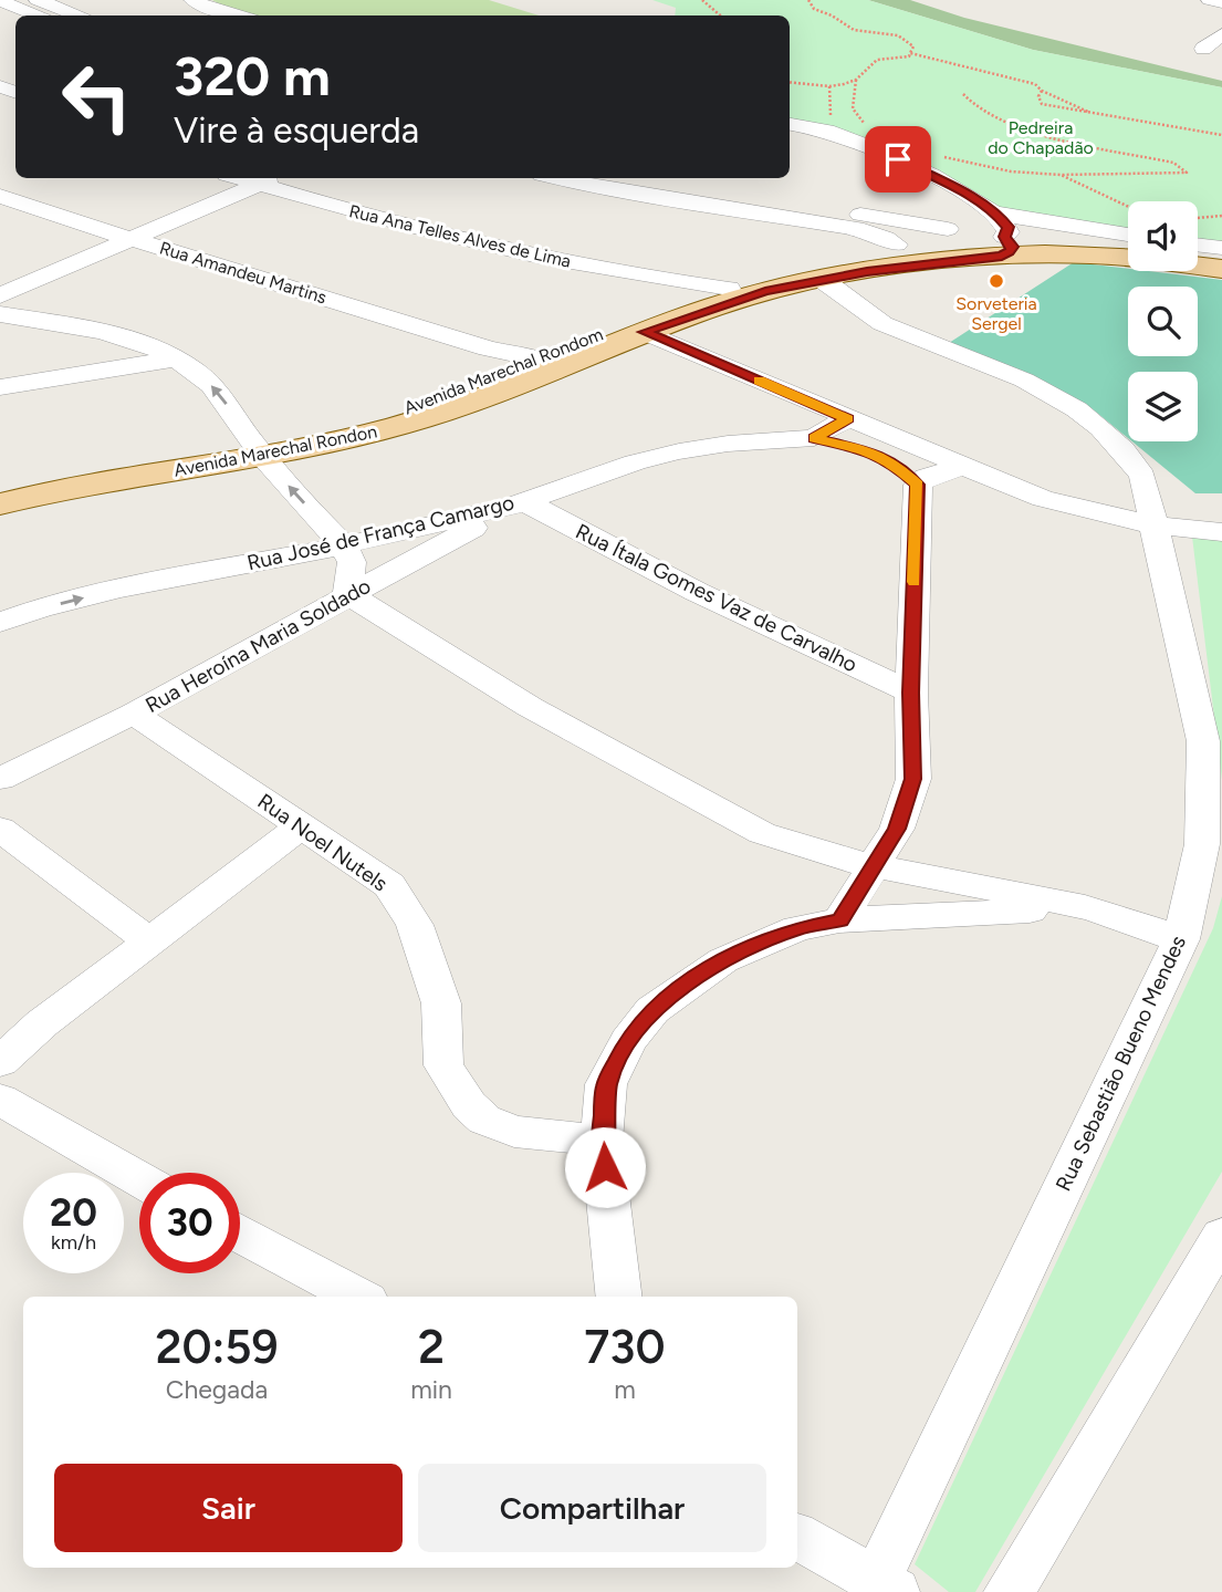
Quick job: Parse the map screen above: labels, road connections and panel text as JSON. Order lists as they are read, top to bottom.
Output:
{
  "streets": {
    "main road": ["Avenida Marechal Rondom", "Avenida Marechal Rondon"],
    "street": [
      "Rua Ana Telles Alves de Lima",
      "Rua Amandeu Martins",
      "Rua José de França Camargo",
      "Rua Ítala Gomes Vaz de Carvalho",
      "Rua Heroína Maria Soldado",
      "Rua Noel Nutels",
      "Rua Sebastião Bueno Mendes"
    ]
  },
  "crossings": [
    ["Rua Ana Telles Alves de Lima", "Avenida Marechal Rondom"],
    ["Rua Amandeu Martins", "Avenida Marechal Rondom"],
    ["Avenida Marechal Rondom", "Avenida Marechal Rondon"],
    ["Avenida Marechal Rondon", "Rua Sebastião Bueno Mendes"],
    ["Rua José de França Camargo", "Rua Ítala Gomes Vaz de Carvalho"],
    ["Rua José de França Camargo", "Rua Heroína Maria Soldado"],
    ["Rua Ítala Gomes Vaz de Carvalho", "Rua Heroína Maria Soldado"],
    ["Rua Heroína Maria Soldado", "Rua Noel Nutels"]
  ],
  "parks": ["Pedreira do Chapadão"],
  "places": ["Sorveteria Sergel"],
  "page": {
    "turn": ["320 m", "Vire à esquerda"],
    "speed": "20 km/h",
    "limit": "30",
    "eta": [
      "20:59",
      "Chegada",
      "2",
      "min",
      "730",
      "m"
    ],
    "buttons": ["Sair", "Compartilhar"]
  }
}
